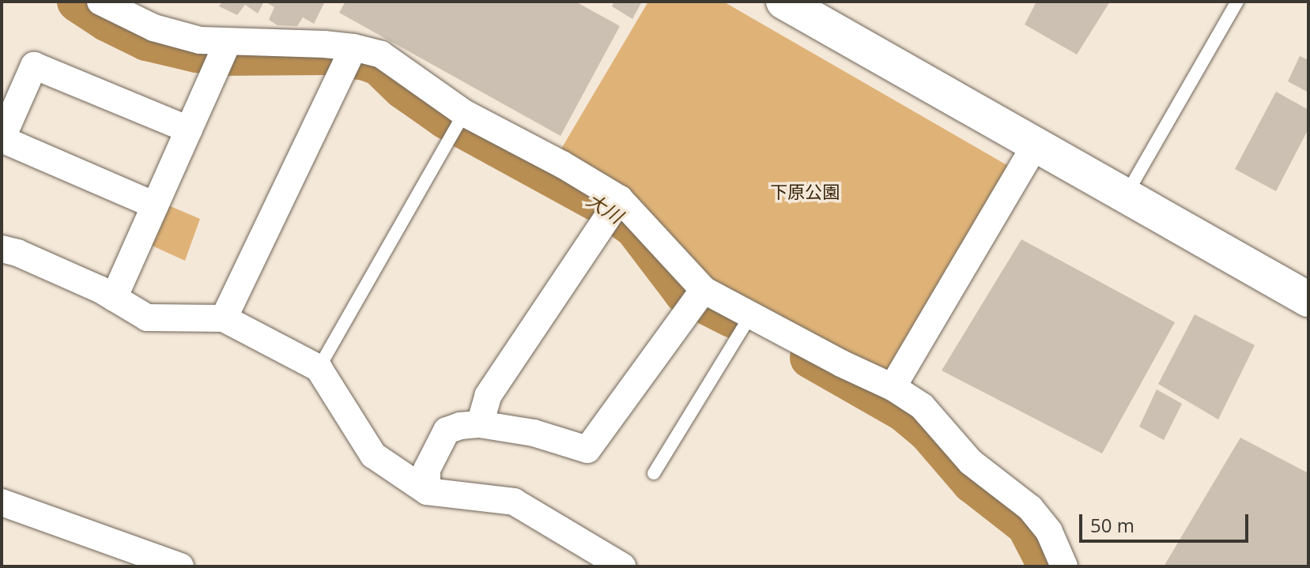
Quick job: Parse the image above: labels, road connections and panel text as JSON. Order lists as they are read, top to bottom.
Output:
{
  "water": ["大川"],
  "parks": ["下原公園"],
  "scale_bar": "50 m"
}
